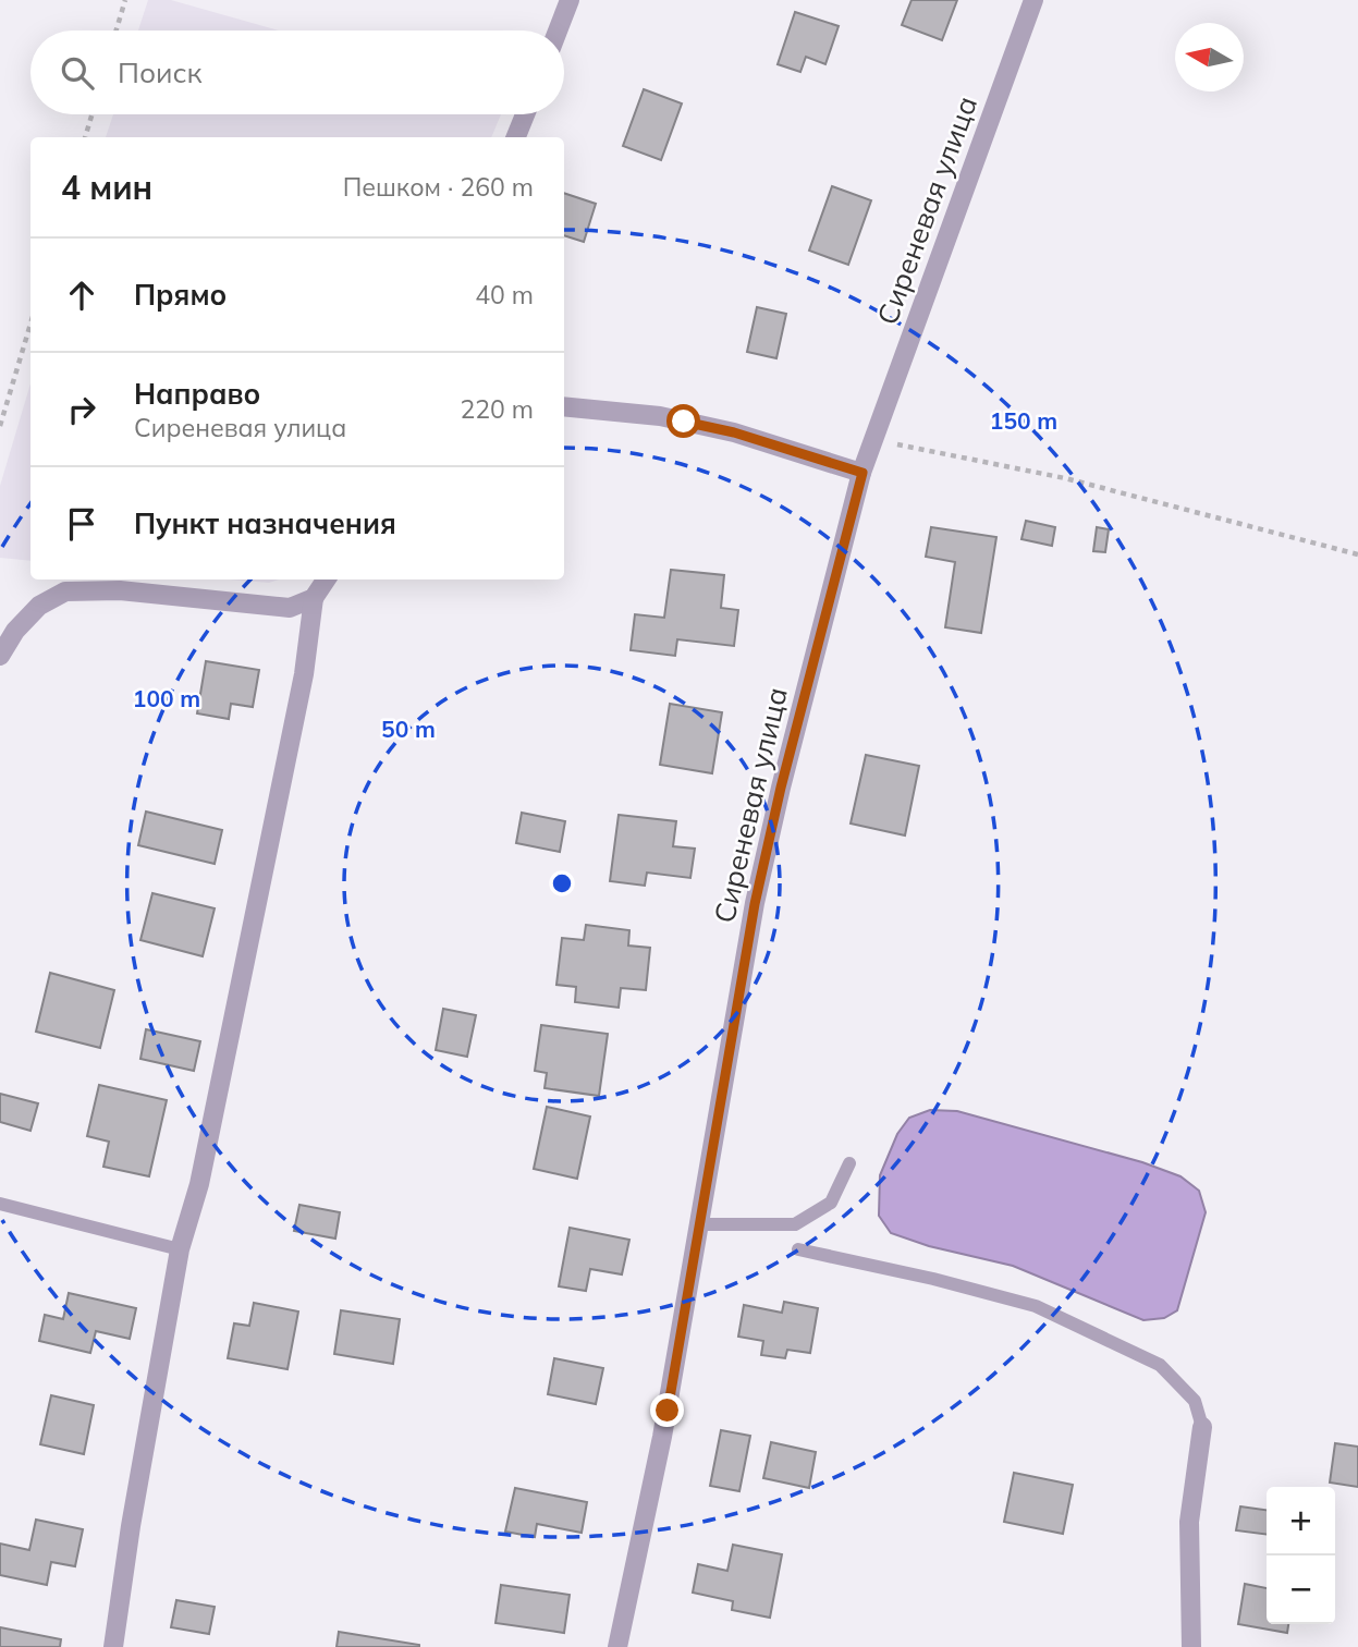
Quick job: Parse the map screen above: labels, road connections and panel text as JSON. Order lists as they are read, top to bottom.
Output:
{
  "streets": {
    "street": ["Сиреневая улица"]
  },
  "north": "left",
  "page": {
    "search": "Поиск",
    "heading": ["4 мин", "Пешком · 260 m"],
    "list": [
      ["Прямо", "40 m"],
      ["Направо", "Сиреневая улица", "220 m"],
      "Пункт назначения"
    ],
    "map_buttons": ["+", "−"]
  },
  "rings": ["150 m", "100 m", "50 m"]
}
